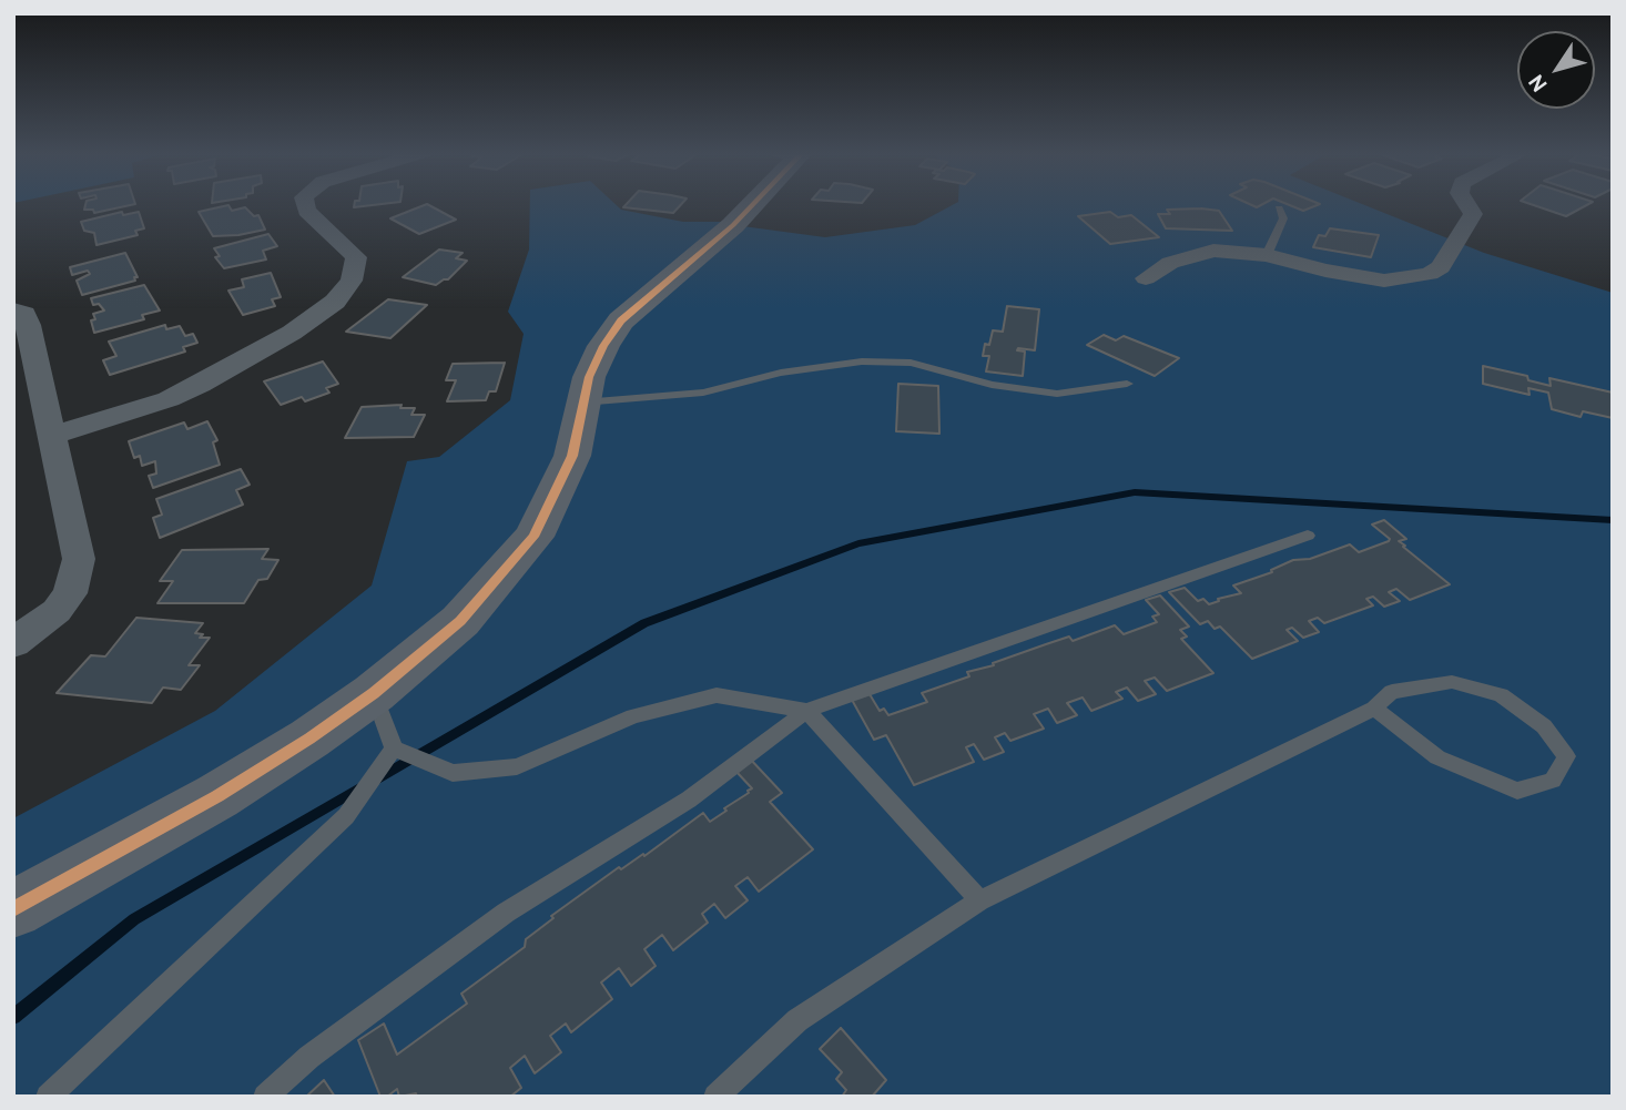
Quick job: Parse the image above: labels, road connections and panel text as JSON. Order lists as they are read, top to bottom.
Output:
{
  "north": "bottom left"
}
